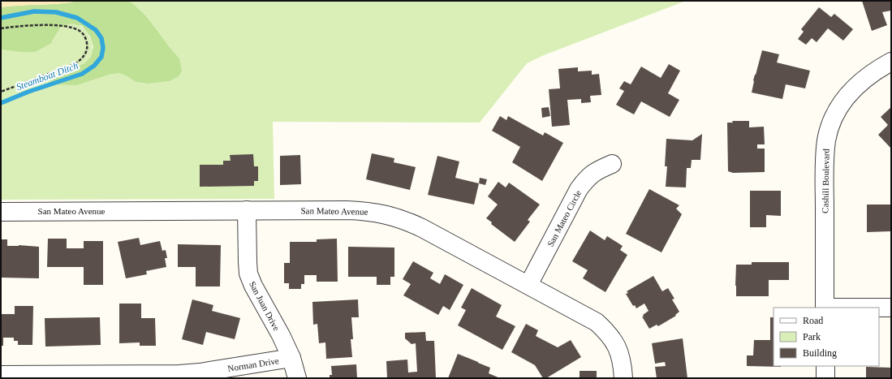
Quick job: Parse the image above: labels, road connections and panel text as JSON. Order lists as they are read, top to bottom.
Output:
{
  "streets": {
    "street": [
      "Cashill Boulevard",
      "San Mateo Avenue",
      "San Mateo Circle",
      "San Juan Drive",
      "Norman Drive"
    ]
  },
  "crossings": [
    ["San Mateo Avenue", "San Mateo Circle"],
    ["San Mateo Avenue", "San Juan Drive"],
    ["San Juan Drive", "Norman Drive"]
  ],
  "water": ["Steamboat Ditch"],
  "legend": ["Road", "Park", "Building"]
}
